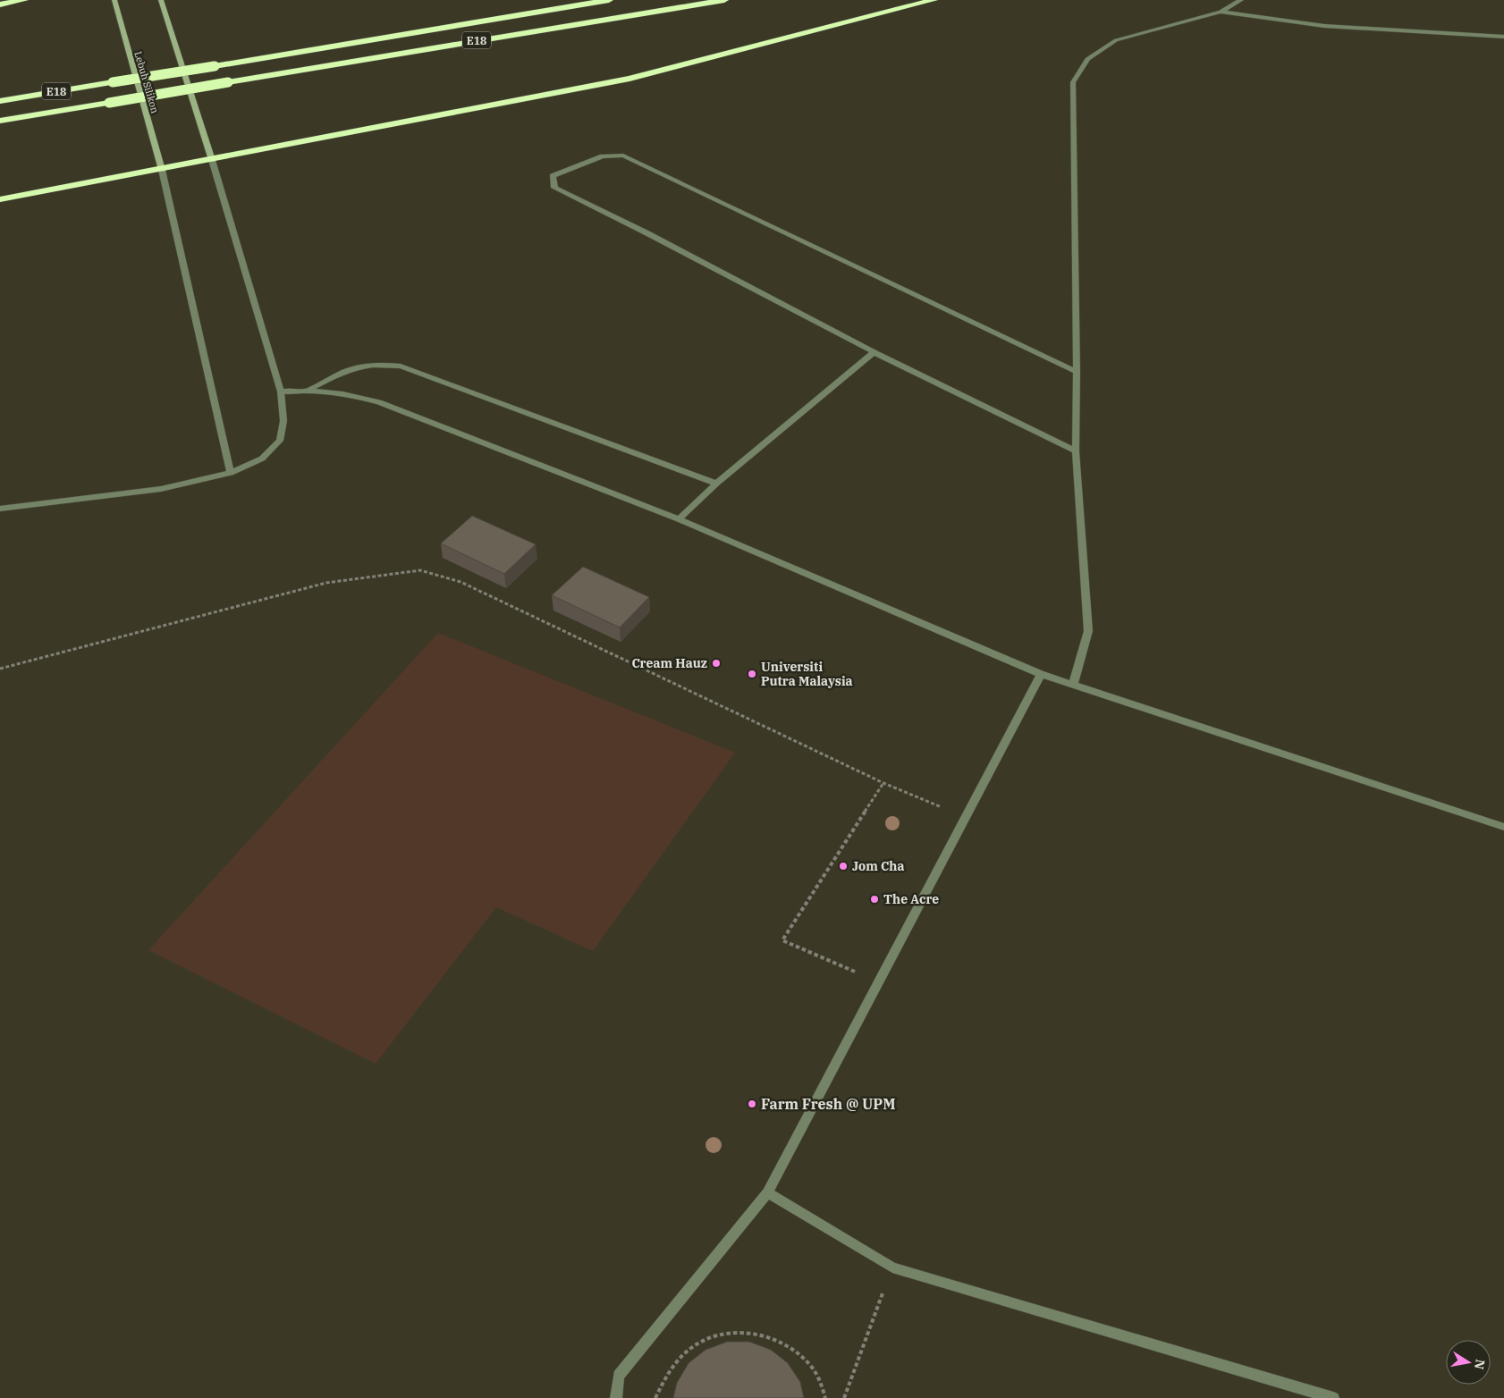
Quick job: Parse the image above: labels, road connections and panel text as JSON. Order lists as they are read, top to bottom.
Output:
{
  "streets": {
    "highway": ["E18"],
    "street": ["Lebuh Silikon"]
  },
  "places": [
    "Cream Hauz",
    "Universiti Putra Malaysia",
    "Jom Cha",
    "The Acre",
    "Farm Fresh @ UPM"
  ],
  "north": "right"
}
